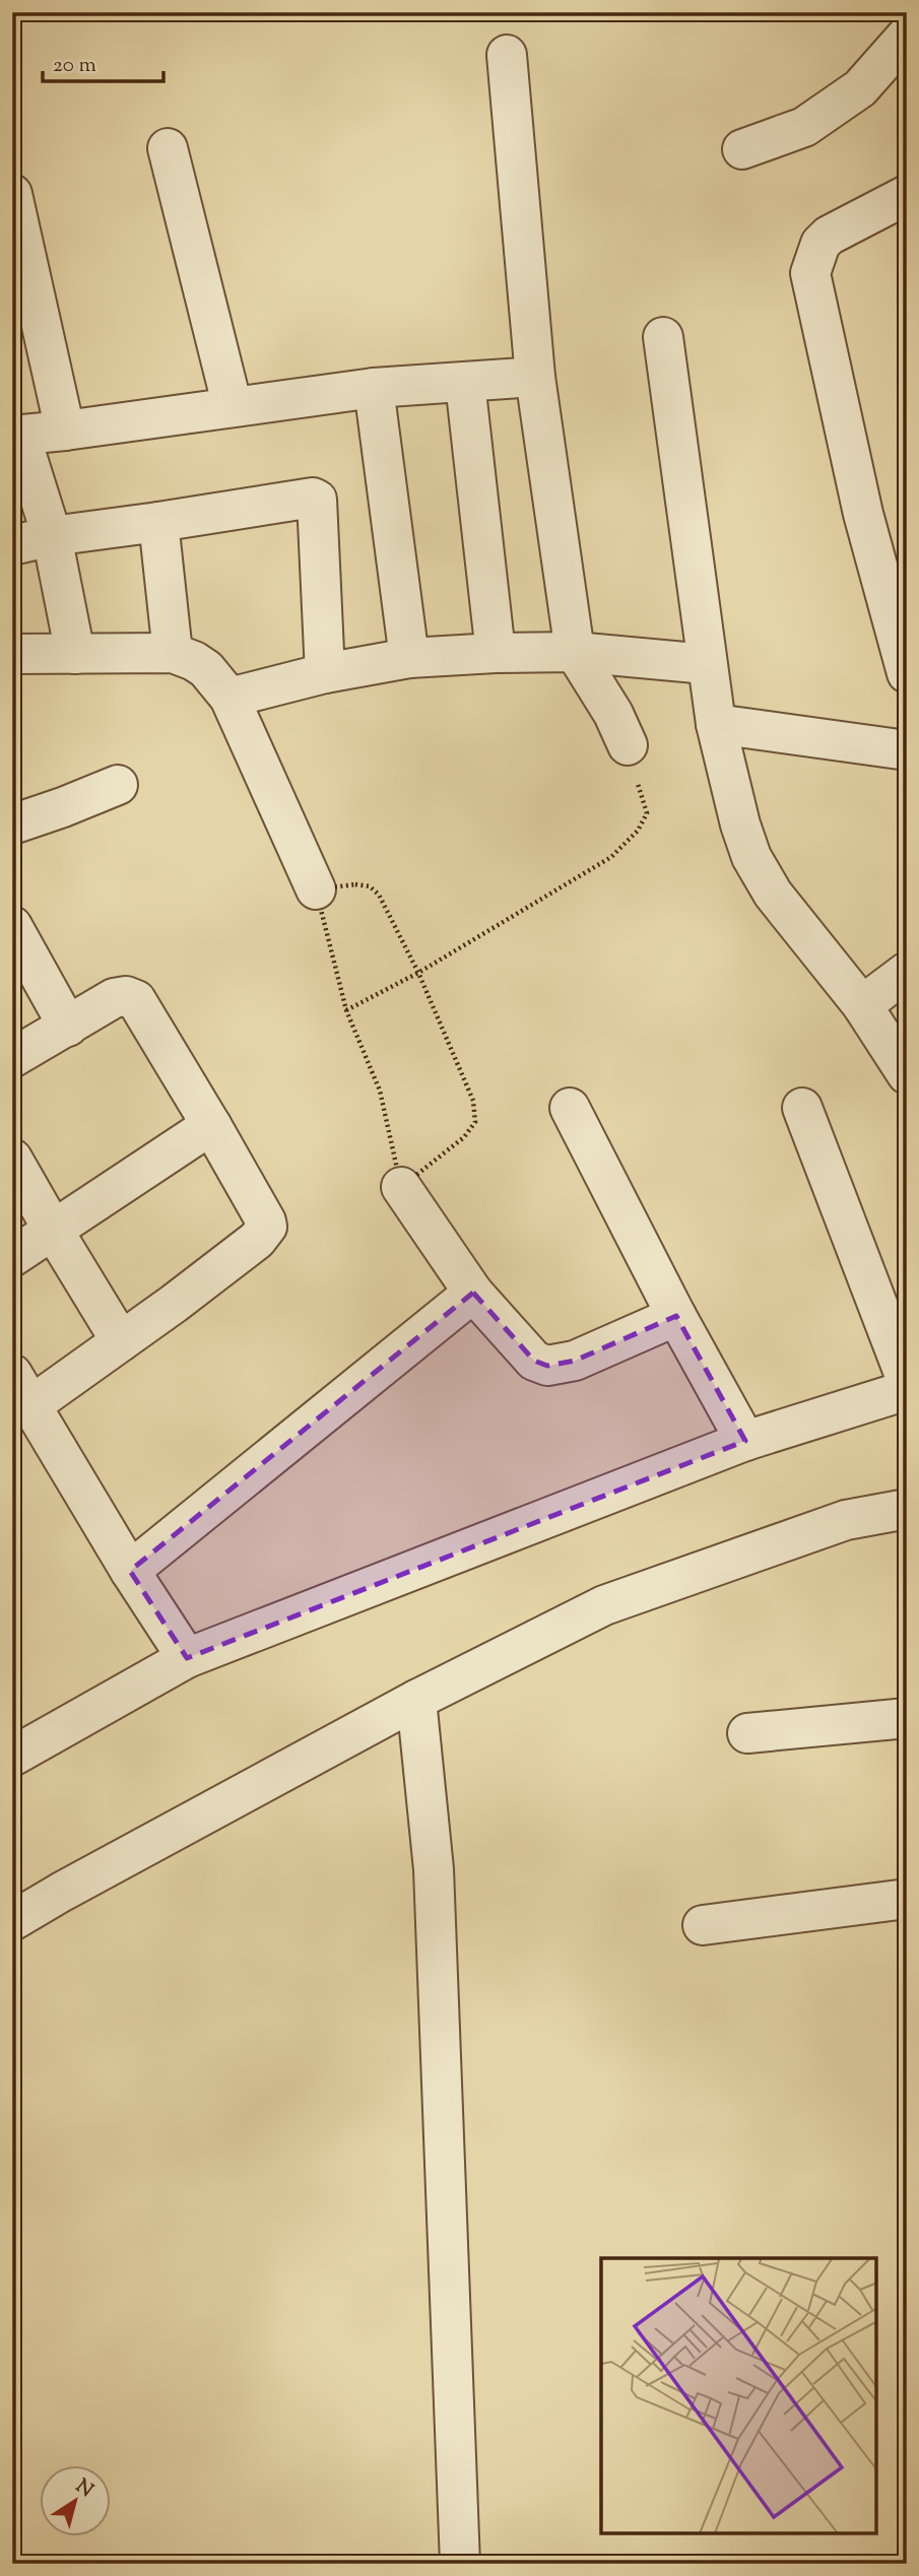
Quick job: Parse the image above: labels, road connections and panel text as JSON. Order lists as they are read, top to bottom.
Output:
{
  "scale_bar": "20 m",
  "north": "top right"
}
